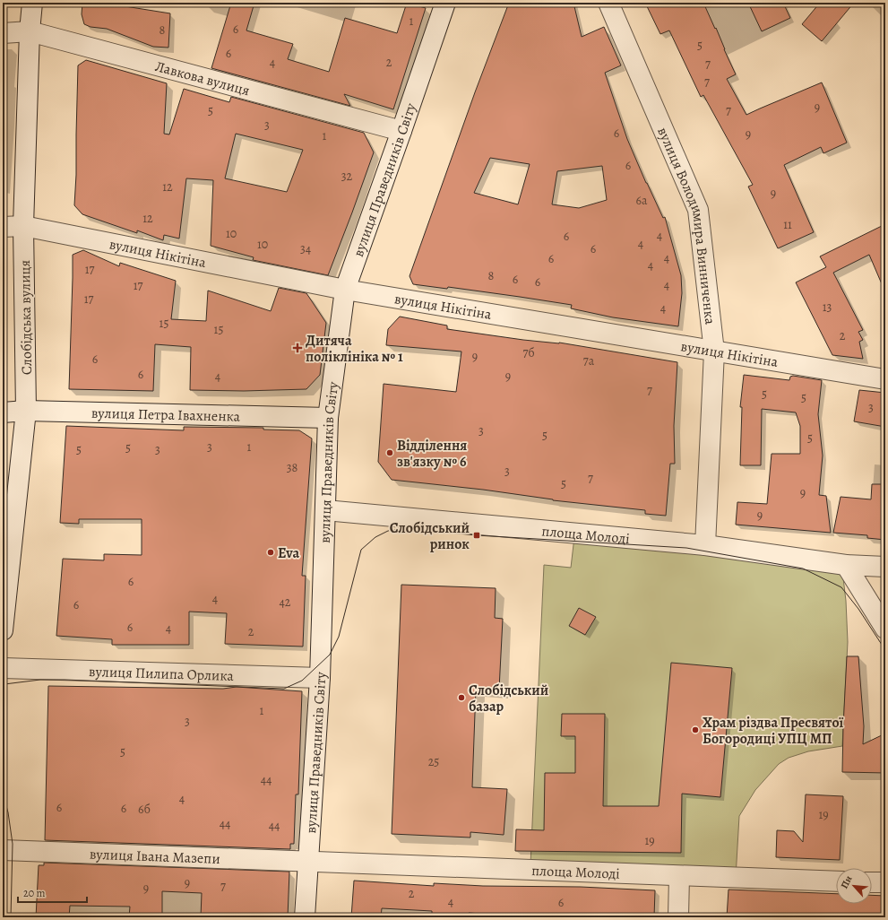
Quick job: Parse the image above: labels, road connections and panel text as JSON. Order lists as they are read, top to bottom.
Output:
{
  "streets": {
    "street": [
      "Лавкова вулиця",
      "вулиця Праведників Світу",
      "вулиця Володимира Винниченка",
      "вулиця Нікітіна",
      "Слобідська вулиця",
      "вулиця Петра Івахненка",
      "площа Молоді",
      "вулиця Пилипа Орлика",
      "вулиця Івана Мазепи"
    ]
  },
  "crossings": [
    ["Лавкова вулиця", "вулиця Праведників Світу"],
    ["Лавкова вулиця", "Слобідська вулиця"],
    ["вулиця Праведників Світу", "вулиця Нікітіна"],
    ["вулиця Праведників Світу", "вулиця Петра Івахненка"],
    ["вулиця Праведників Світу", "площа Молоді"],
    ["вулиця Праведників Світу", "вулиця Пилипа Орлика"],
    ["вулиця Праведників Світу", "вулиця Івана Мазепи"],
    ["вулиця Володимира Винниченка", "вулиця Нікітіна"],
    ["вулиця Володимира Винниченка", "площа Молоді"],
    ["вулиця Нікітіна", "Слобідська вулиця"],
    ["Слобідська вулиця", "вулиця Петра Івахненка"],
    ["площа Молоді", "вулиця Івана Мазепи"]
  ],
  "places": {
    "health": ["Дитяча поліклініка № 1"],
    "other": [
      "Відділення зв'язку № 6",
      "Eva",
      "Слобідський базар",
      "Храм різдва Пресвятої Богородиці УПЦ МП"
    ],
    "transit": ["Слобідський ринок"]
  },
  "house_numbers": [
    "1",
    "6",
    "8",
    "5",
    "6",
    "4",
    "2",
    "7",
    "7",
    "9",
    "5",
    "7",
    "3",
    "6",
    "9",
    "1",
    "6",
    "32",
    "12",
    "9",
    "6а",
    "12",
    "11",
    "10",
    "4",
    "6",
    "4",
    "10",
    "34",
    "6",
    "4",
    "6",
    "4",
    "17",
    "8",
    "6",
    "6",
    "4",
    "17",
    "17",
    "13",
    "4",
    "15",
    "15",
    "2",
    "7б",
    "9",
    "6",
    "7а",
    "6",
    "4",
    "9",
    "7",
    "5",
    "5",
    "3",
    "3",
    "5",
    "5",
    "3",
    "1",
    "5",
    "5",
    "3",
    "38",
    "3",
    "7",
    "5",
    "9",
    "9",
    "6",
    "4",
    "42",
    "6",
    "6",
    "4",
    "2",
    "1",
    "3",
    "5",
    "25",
    "44",
    "4",
    "6",
    "6",
    "6б",
    "19",
    "44",
    "44",
    "19",
    "9",
    "7",
    "9",
    "2",
    "4",
    "6"
  ],
  "scale_bar": "20 m",
  "north": "top left"
}
